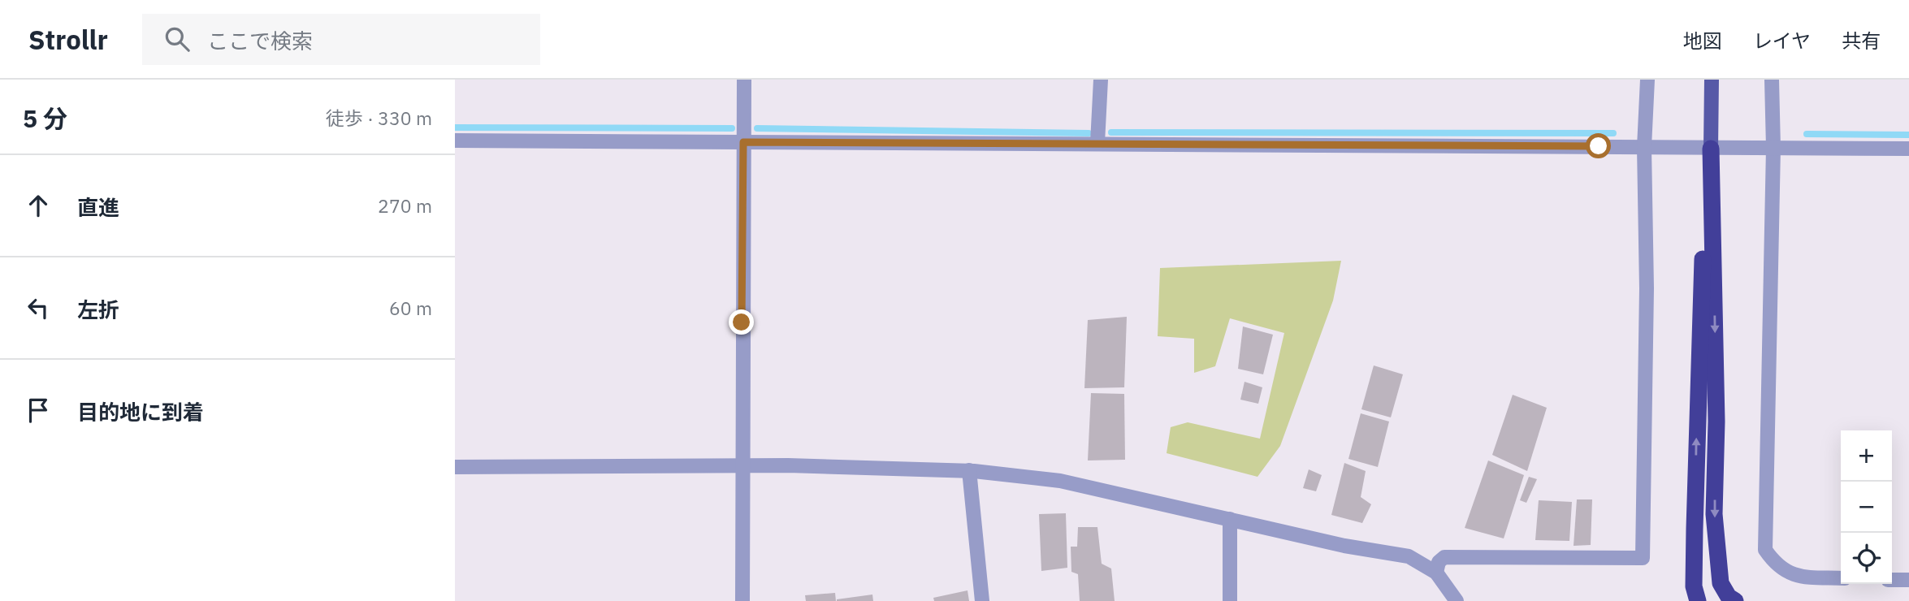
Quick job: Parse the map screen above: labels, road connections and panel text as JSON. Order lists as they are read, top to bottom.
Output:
{
  "page": {
    "header": "Strollr",
    "search": "ここで検索",
    "nav": ["地図", "レイヤ", "共有"],
    "heading": ["5 分", "徒歩 · 330 m"],
    "list": [
      ["直進", "270 m"],
      ["左折", "60 m"],
      "目的地に到着"
    ],
    "map_buttons": ["+", "−"]
  }
}
